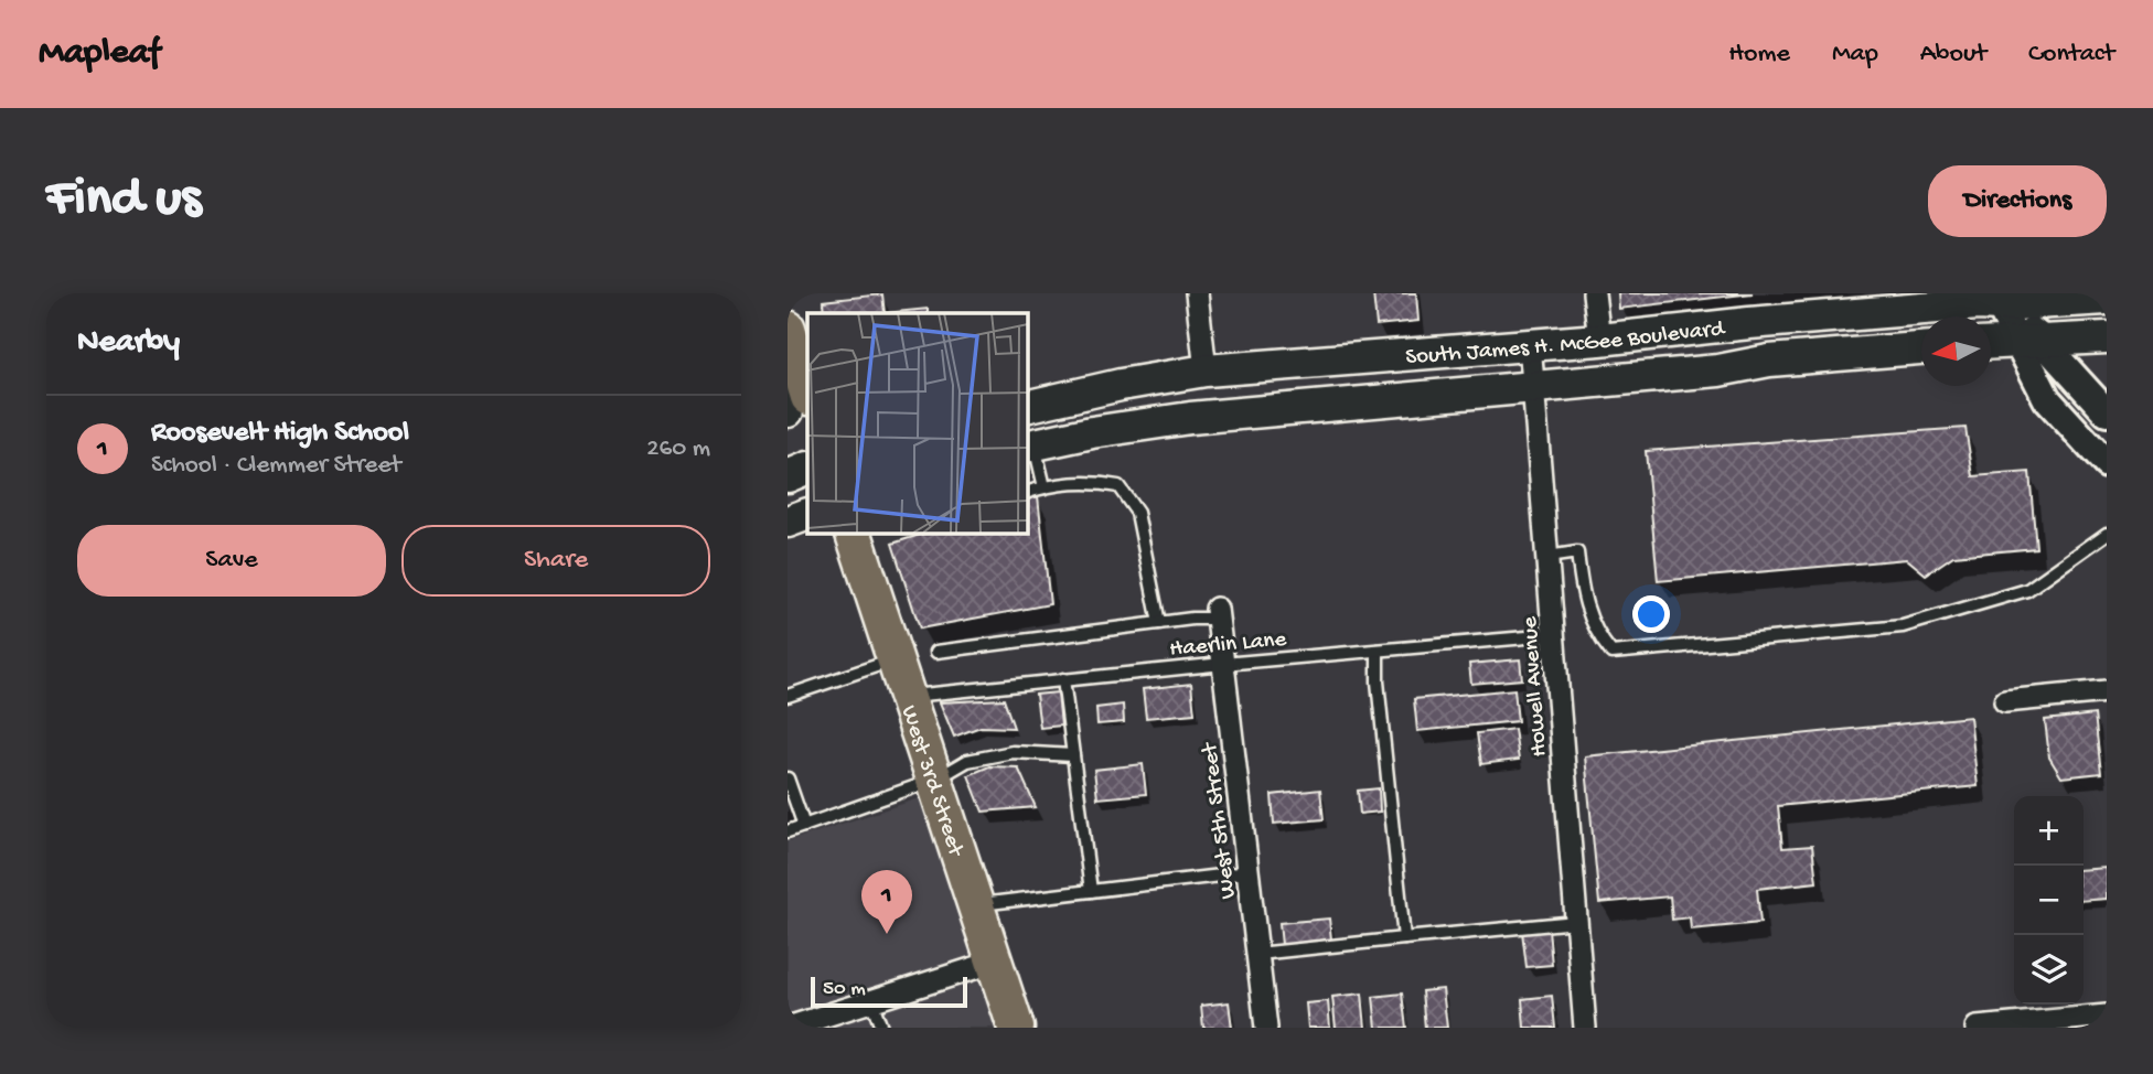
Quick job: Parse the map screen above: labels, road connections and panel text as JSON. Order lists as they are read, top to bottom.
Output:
{
  "streets": {
    "main road": ["South James H. McGee Boulevard", "West 3rd Street"],
    "street": ["Howell Avenue", "West 5th Street"],
    "lane": ["Haerlin Lane"]
  },
  "crossings": [
    ["South James H. McGee Boulevard", "Howell Avenue"],
    ["Haerlin Lane", "Howell Avenue"],
    ["Haerlin Lane", "West 3rd Street"],
    ["Haerlin Lane", "West 5th Street"]
  ],
  "scale_bar": "50 m",
  "north": "left",
  "page": {
    "header": "Mapleaf",
    "nav": [
      "Home",
      "Map",
      "About",
      "Contact"
    ],
    "buttons": [
      "Directions",
      ["Save", "Share"]
    ],
    "title": "Find us",
    "heading": "Nearby",
    "list": [
      {
        "mark": "1",
        "name": "Roosevelt High School",
        "note": "School · Clemmer Street",
        "value": "260 m"
      }
    ],
    "map_buttons": ["+", "−"],
    "pins": "1",
    "scale": "50 m"
  }
}
